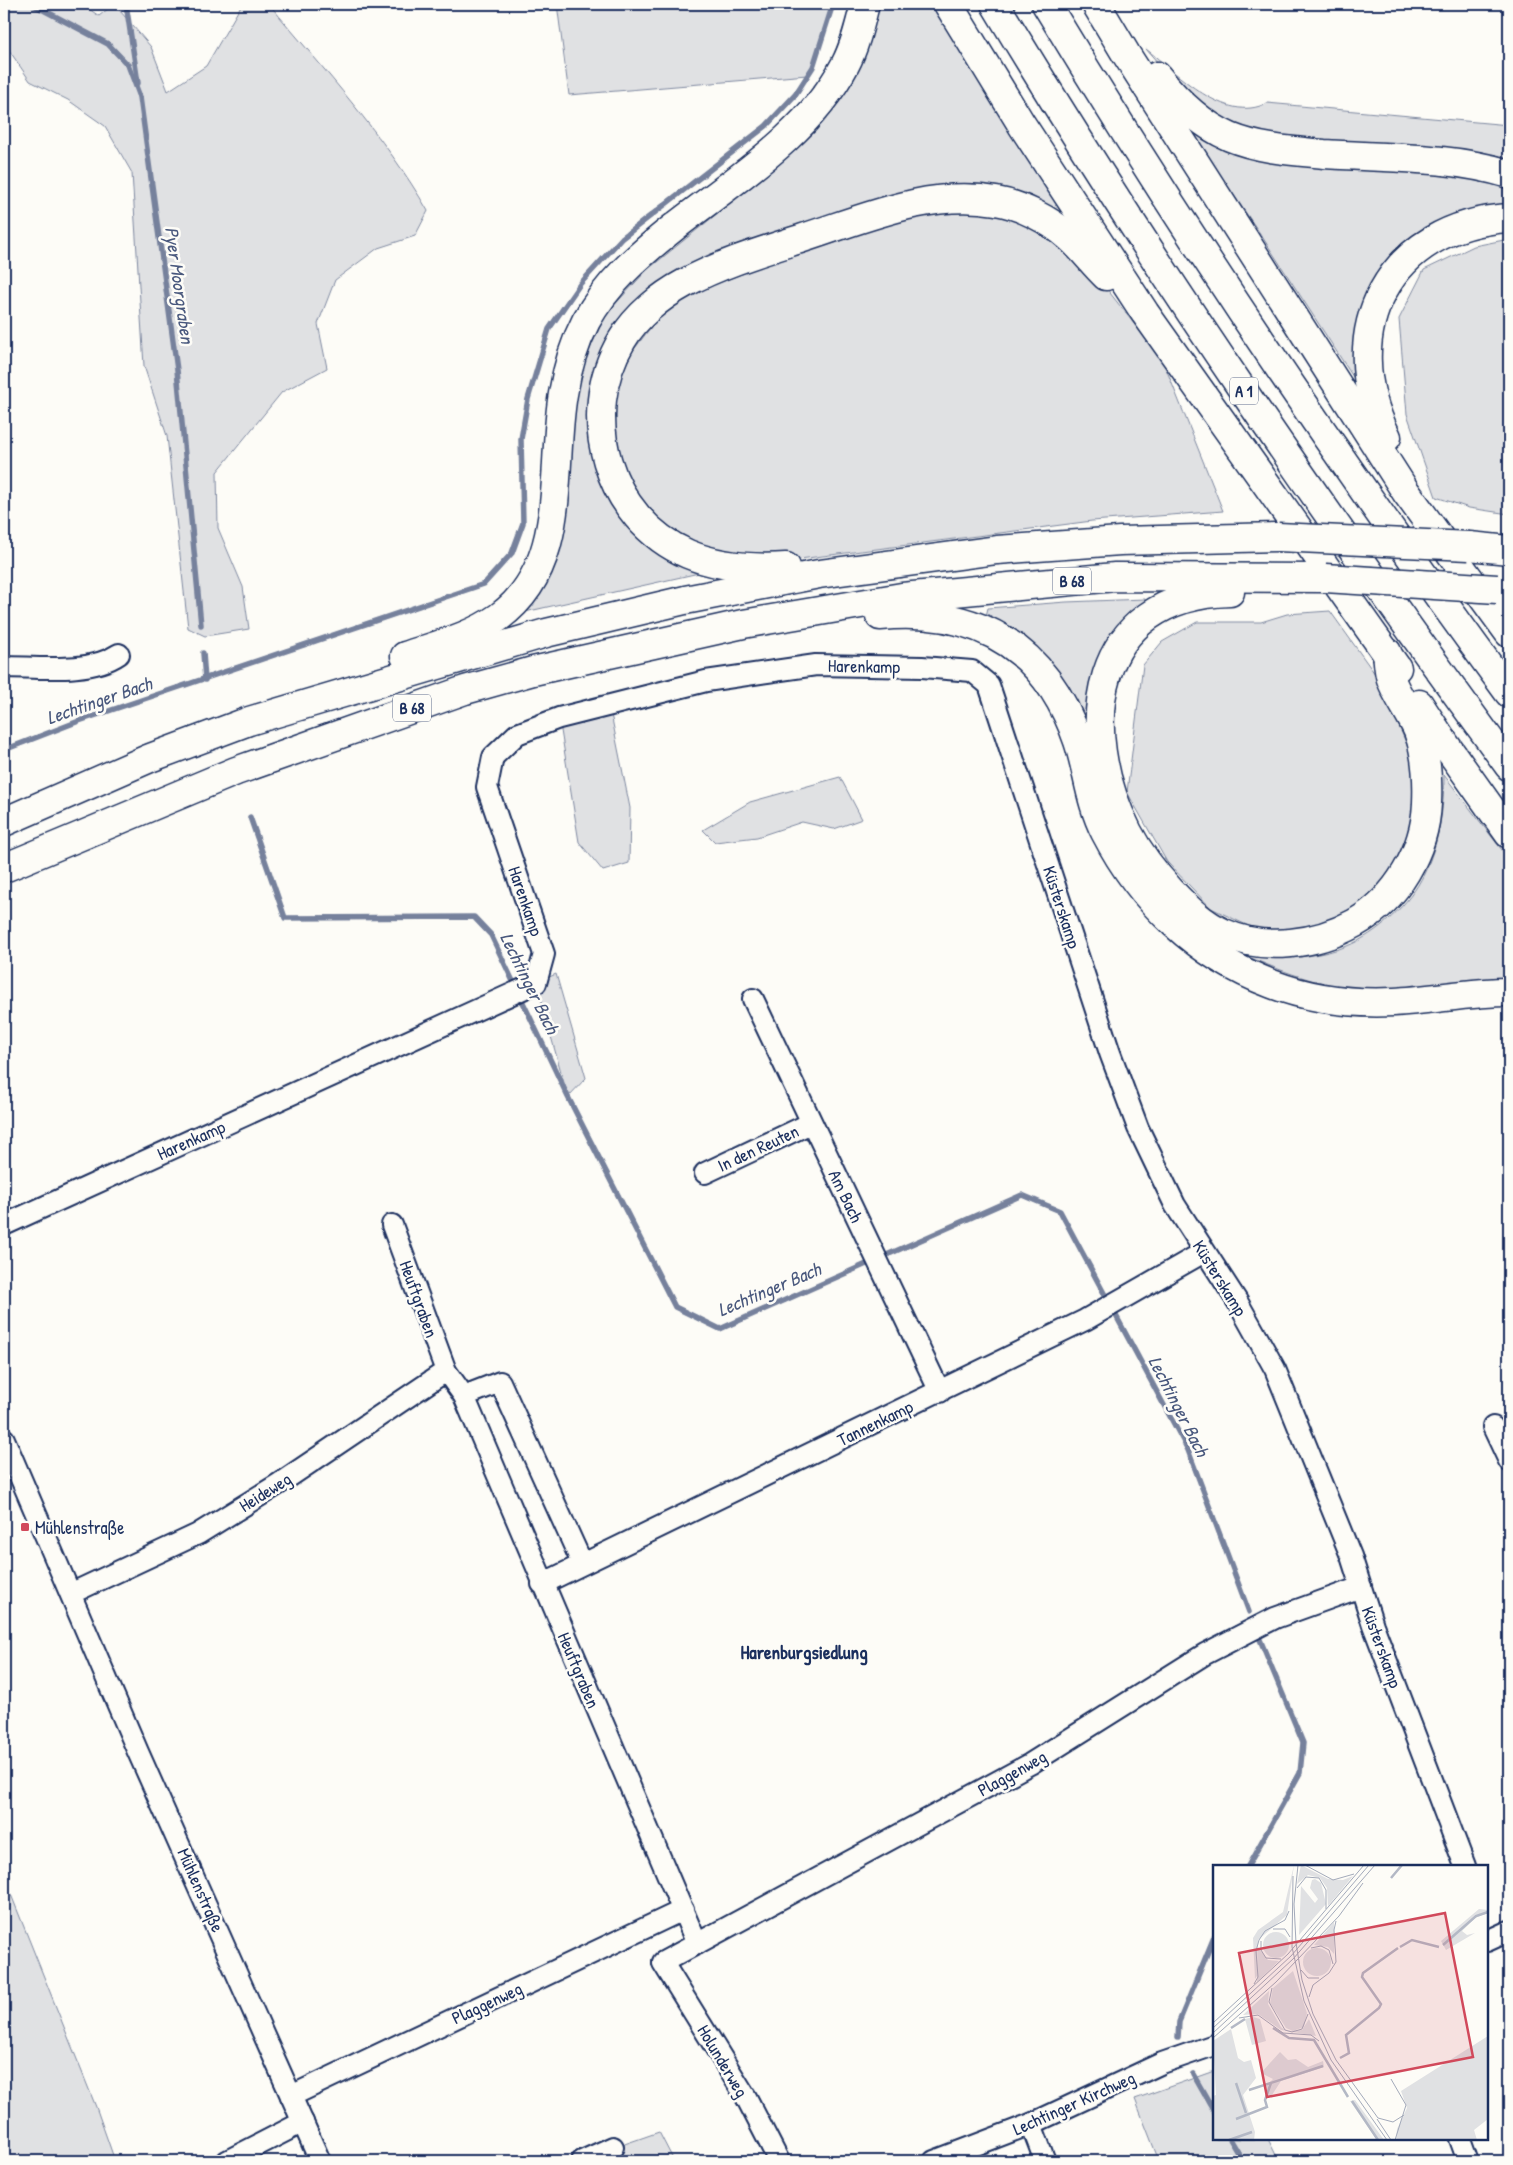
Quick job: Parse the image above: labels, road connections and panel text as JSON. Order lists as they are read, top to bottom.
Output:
{
  "streets": {
    "highway": ["A 1", "B 68"],
    "street": [
      "Harenkamp",
      "Küsterskamp",
      "In den Reuten",
      "Am Bach",
      "Heuftgraben",
      "Tannenkamp",
      "Heideweg",
      "Plaggenweg",
      "Mühlenstraße",
      "Holunderweg",
      "Lechtinger Kirchweg"
    ]
  },
  "crossings": [
    ["Harenkamp", "Küsterskamp"],
    ["Küsterskamp", "Tannenkamp"],
    ["Küsterskamp", "Plaggenweg"],
    ["In den Reuten", "Am Bach"],
    ["Am Bach", "Tannenkamp"],
    ["Heuftgraben", "Tannenkamp"],
    ["Heuftgraben", "Heideweg"],
    ["Heuftgraben", "Plaggenweg"],
    ["Heideweg", "Mühlenstraße"],
    ["Plaggenweg", "Mühlenstraße"],
    ["Plaggenweg", "Holunderweg"]
  ],
  "districts": ["Harenburgsiedlung"],
  "water": ["Pyer Moorgraben", "Lechtinger Bach"],
  "places": {
    "transit": ["Mühlenstraße"]
  }
}
